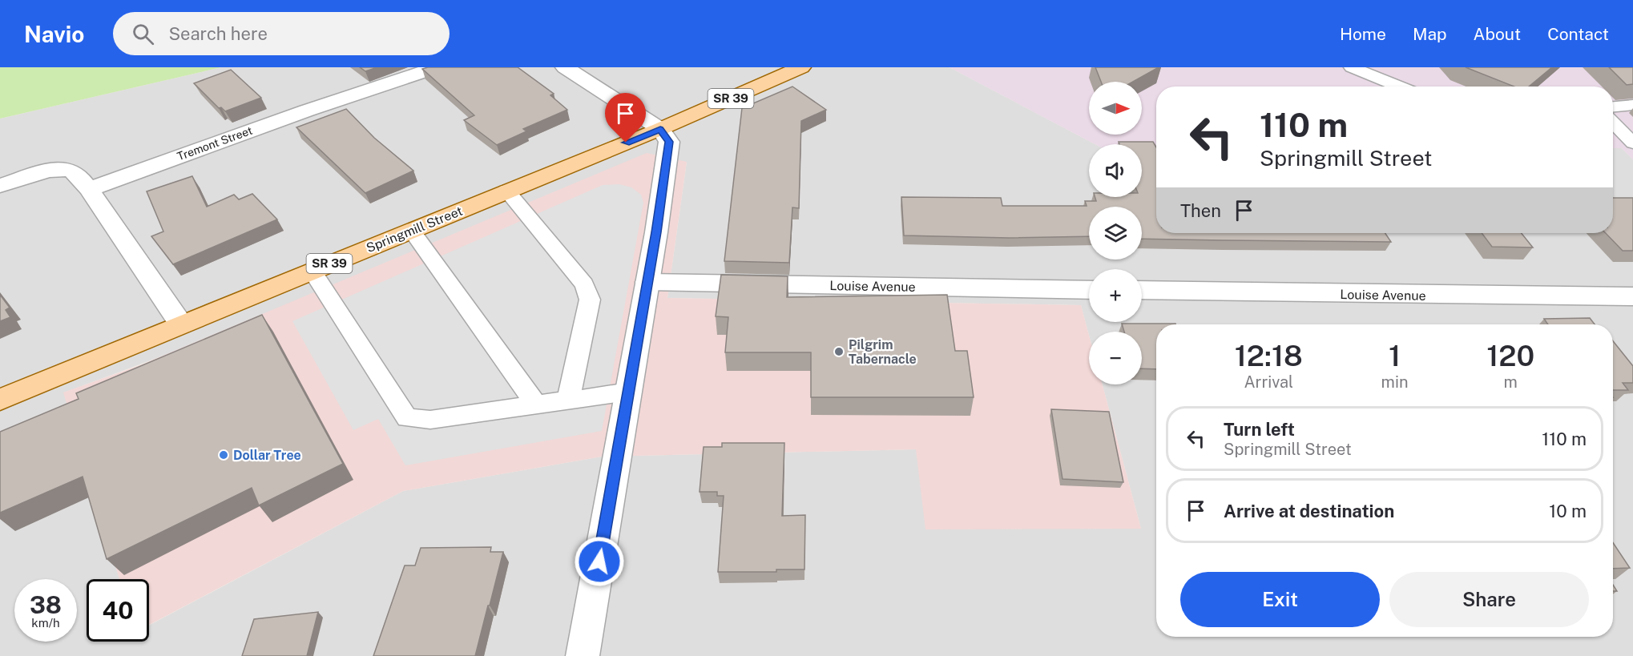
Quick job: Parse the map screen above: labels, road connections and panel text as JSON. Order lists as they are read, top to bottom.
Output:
{
  "streets": {
    "main road": ["SR 39", "Springmill Street"],
    "street": ["Tremont Street", "Louise Avenue"]
  },
  "places": ["Pilgrim Tabernacle", "Dollar Tree"],
  "north": "right",
  "page": {
    "header": "Navio",
    "search": "Search here",
    "nav": [
      "Home",
      "Map",
      "About",
      "Contact"
    ],
    "map_buttons": ["+", "−"],
    "turn": ["110 m", "Springmill Street"],
    "then": "Then",
    "eta": [
      "12:18",
      "Arrival",
      "1",
      "min",
      "120",
      "m"
    ],
    "list": [
      {
        "name": "Turn left",
        "note": "Springmill Street",
        "value": "110 m"
      },
      {
        "name": "Arrive at destination",
        "value": "10 m"
      }
    ],
    "buttons": ["Exit", "Share"],
    "speed": "38 km/h",
    "limit": "40"
  }
}
